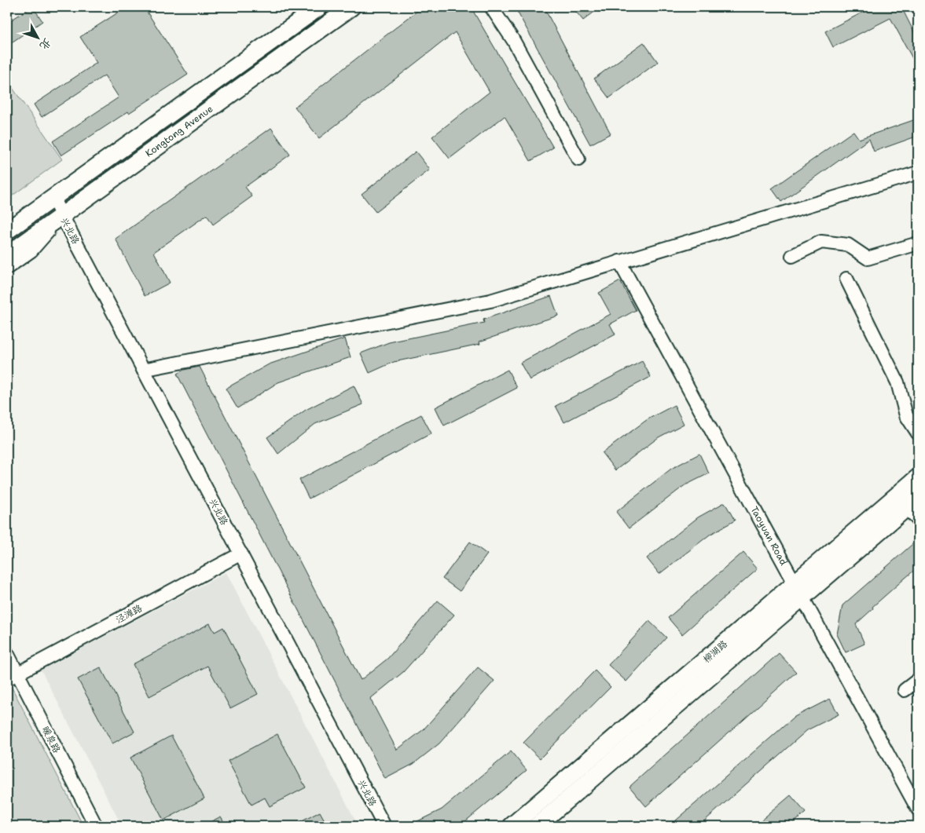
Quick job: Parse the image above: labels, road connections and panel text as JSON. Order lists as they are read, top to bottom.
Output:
{
  "streets": {
    "main road": ["Kongtong Avenue", "柳湖路"],
    "street": [
      "兴北路",
      "Taoyuan Road",
      "泾滩路",
      "暖泉路"
    ]
  },
  "crossings": [
    ["Kongtong Avenue", "兴北路"],
    ["兴北路", "泾滩路"],
    ["Taoyuan Road", "柳湖路"],
    ["泾滩路", "暖泉路"]
  ],
  "north": "bottom right"
}
